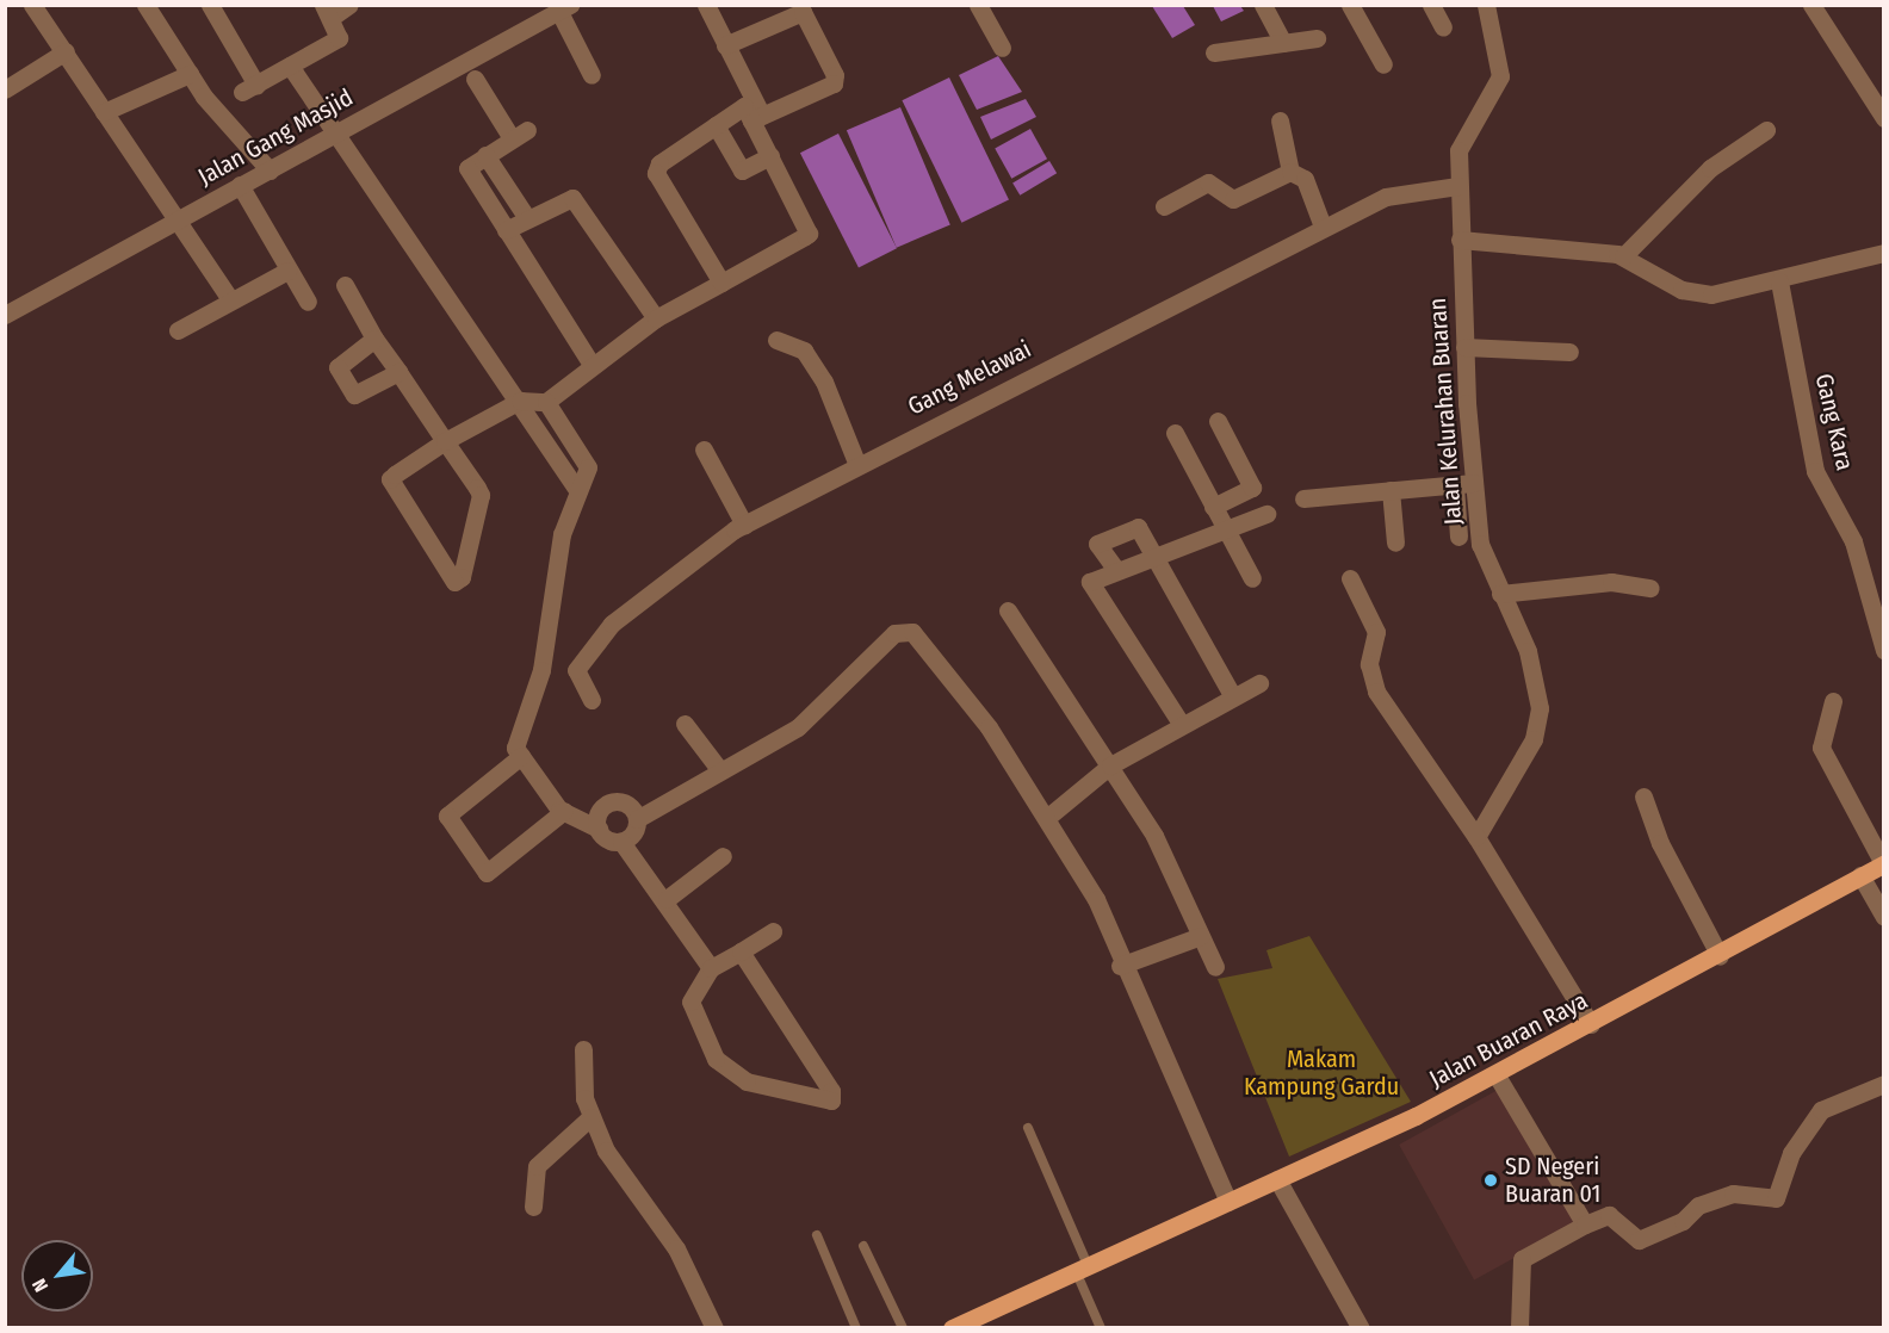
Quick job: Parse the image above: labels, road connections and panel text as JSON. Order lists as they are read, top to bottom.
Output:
{
  "streets": {
    "main road": ["Jalan Buaran Raya"],
    "street": [
      "Jalan Gang Masjid",
      "Gang Melawai",
      "Jalan Kelurahan Buaran",
      "Gang Kara"
    ]
  },
  "crossings": [
    ["Gang Melawai", "Jalan Kelurahan Buaran"]
  ],
  "parks": ["Makam Kampung Gardu"],
  "places": ["SD Negeri Buaran 01"],
  "north": "bottom left"
}
